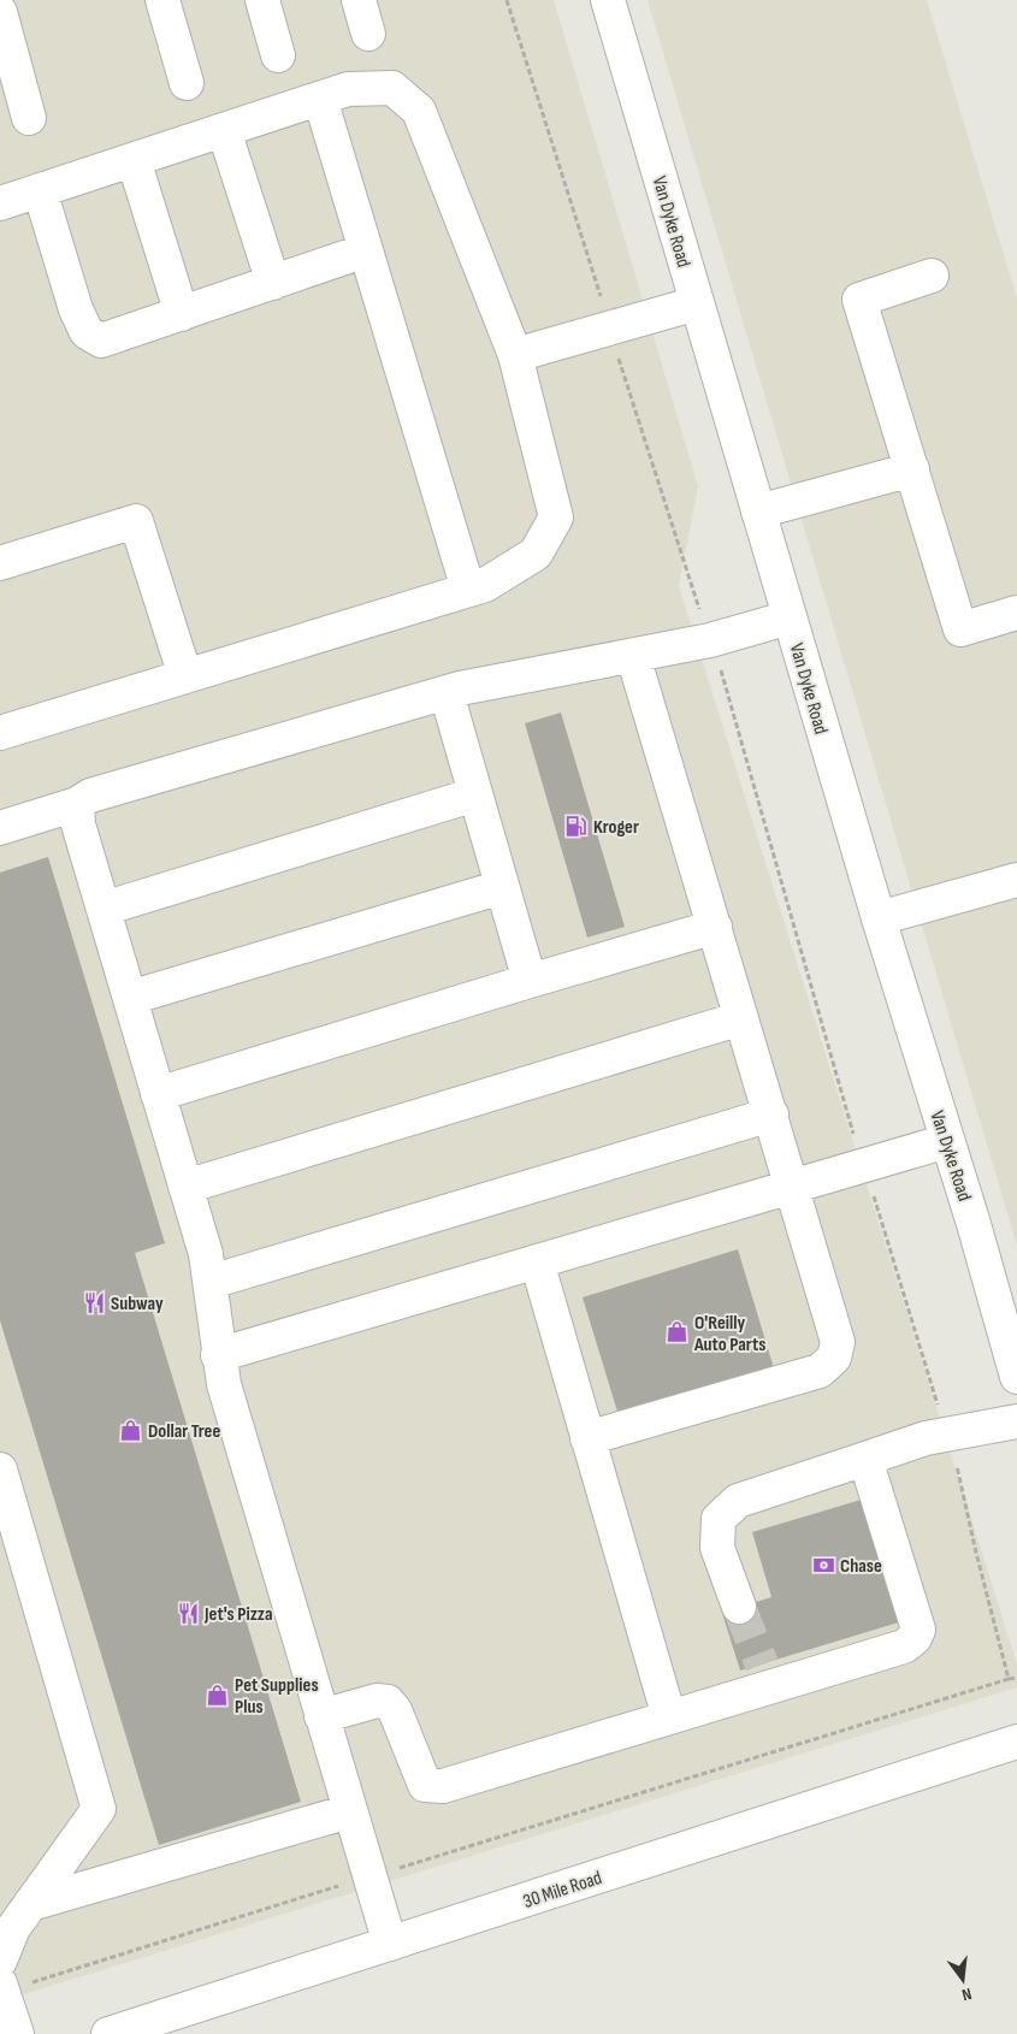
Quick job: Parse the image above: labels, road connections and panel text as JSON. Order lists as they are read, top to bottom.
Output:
{
  "streets": {
    "main road": ["Van Dyke Road", "30 Mile Road"]
  },
  "places": {
    "fuel station": ["Kroger"],
    "restaurant": ["Subway", "Jet's Pizza"],
    "shop": ["O'Reilly Auto Parts", "Dollar Tree", "Pet Supplies Plus"],
    "bank": ["Chase"]
  },
  "north": "bottom"
}
